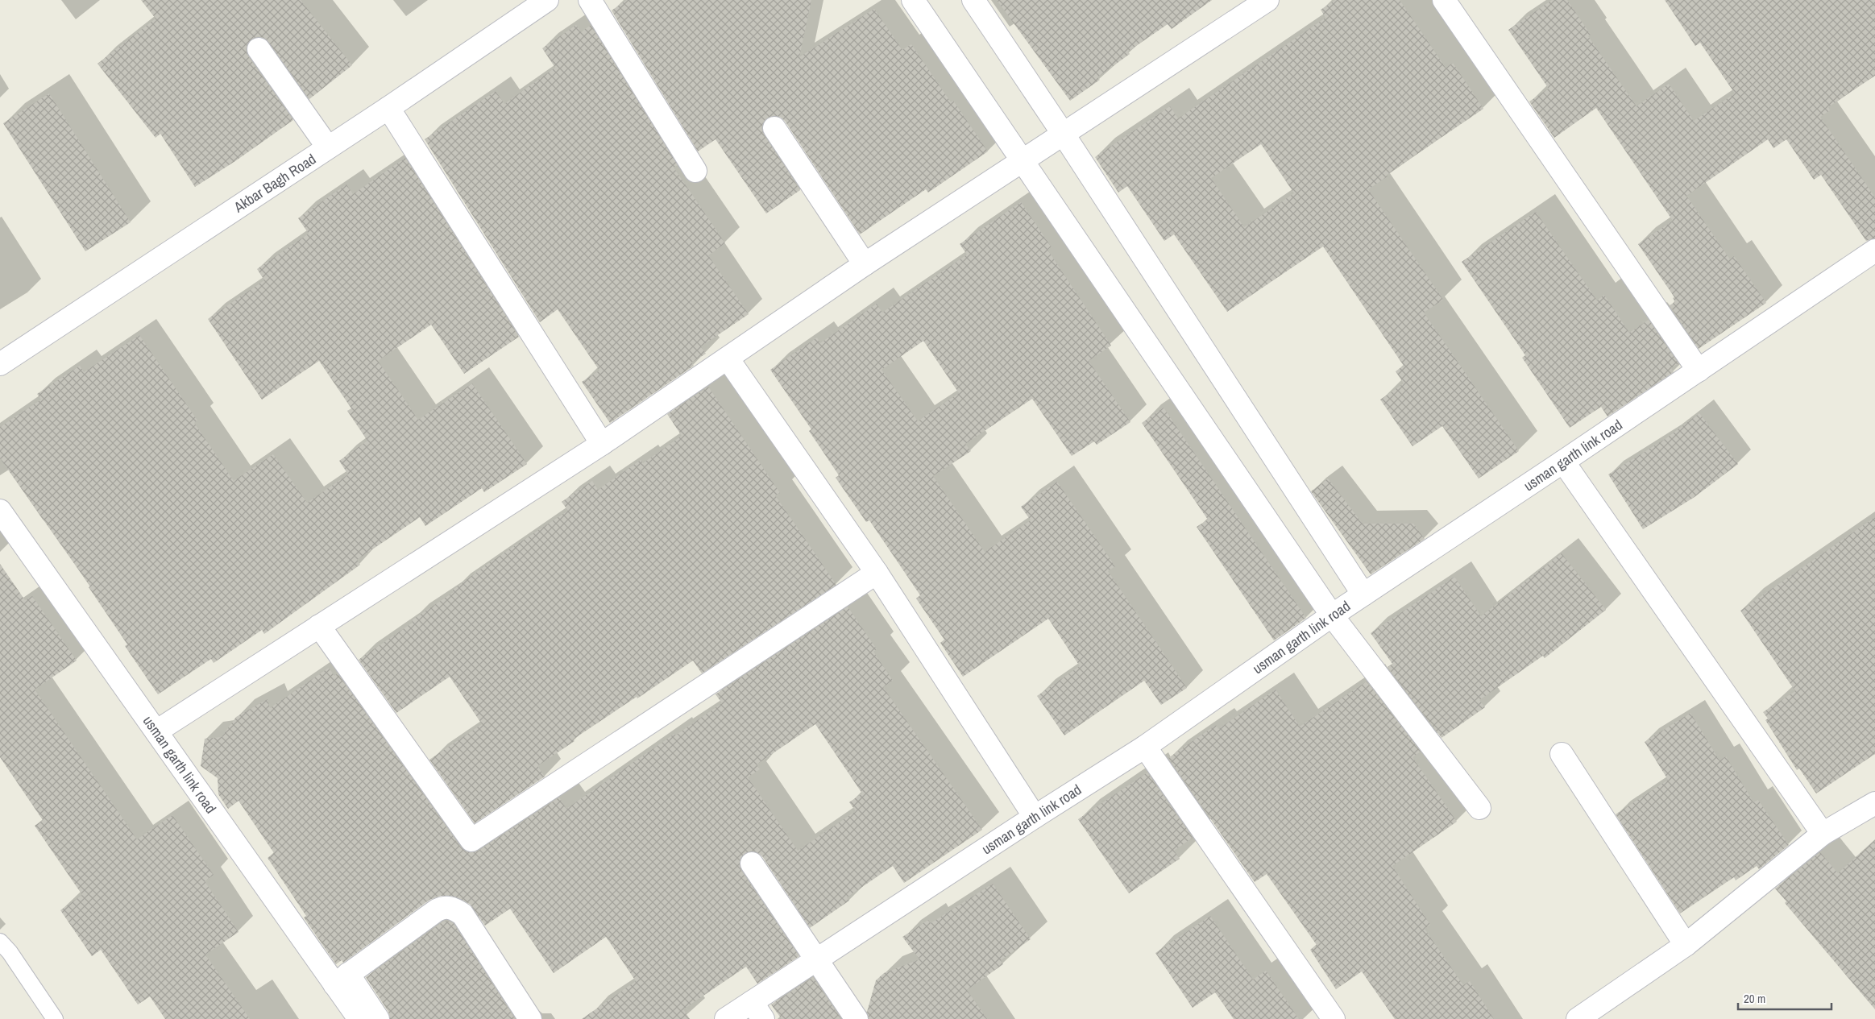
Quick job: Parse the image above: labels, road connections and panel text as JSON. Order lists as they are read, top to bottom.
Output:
{
  "streets": {
    "street": ["Akbar Bagh Road", "usman garth link road"]
  },
  "scale_bar": "20 m"
}
